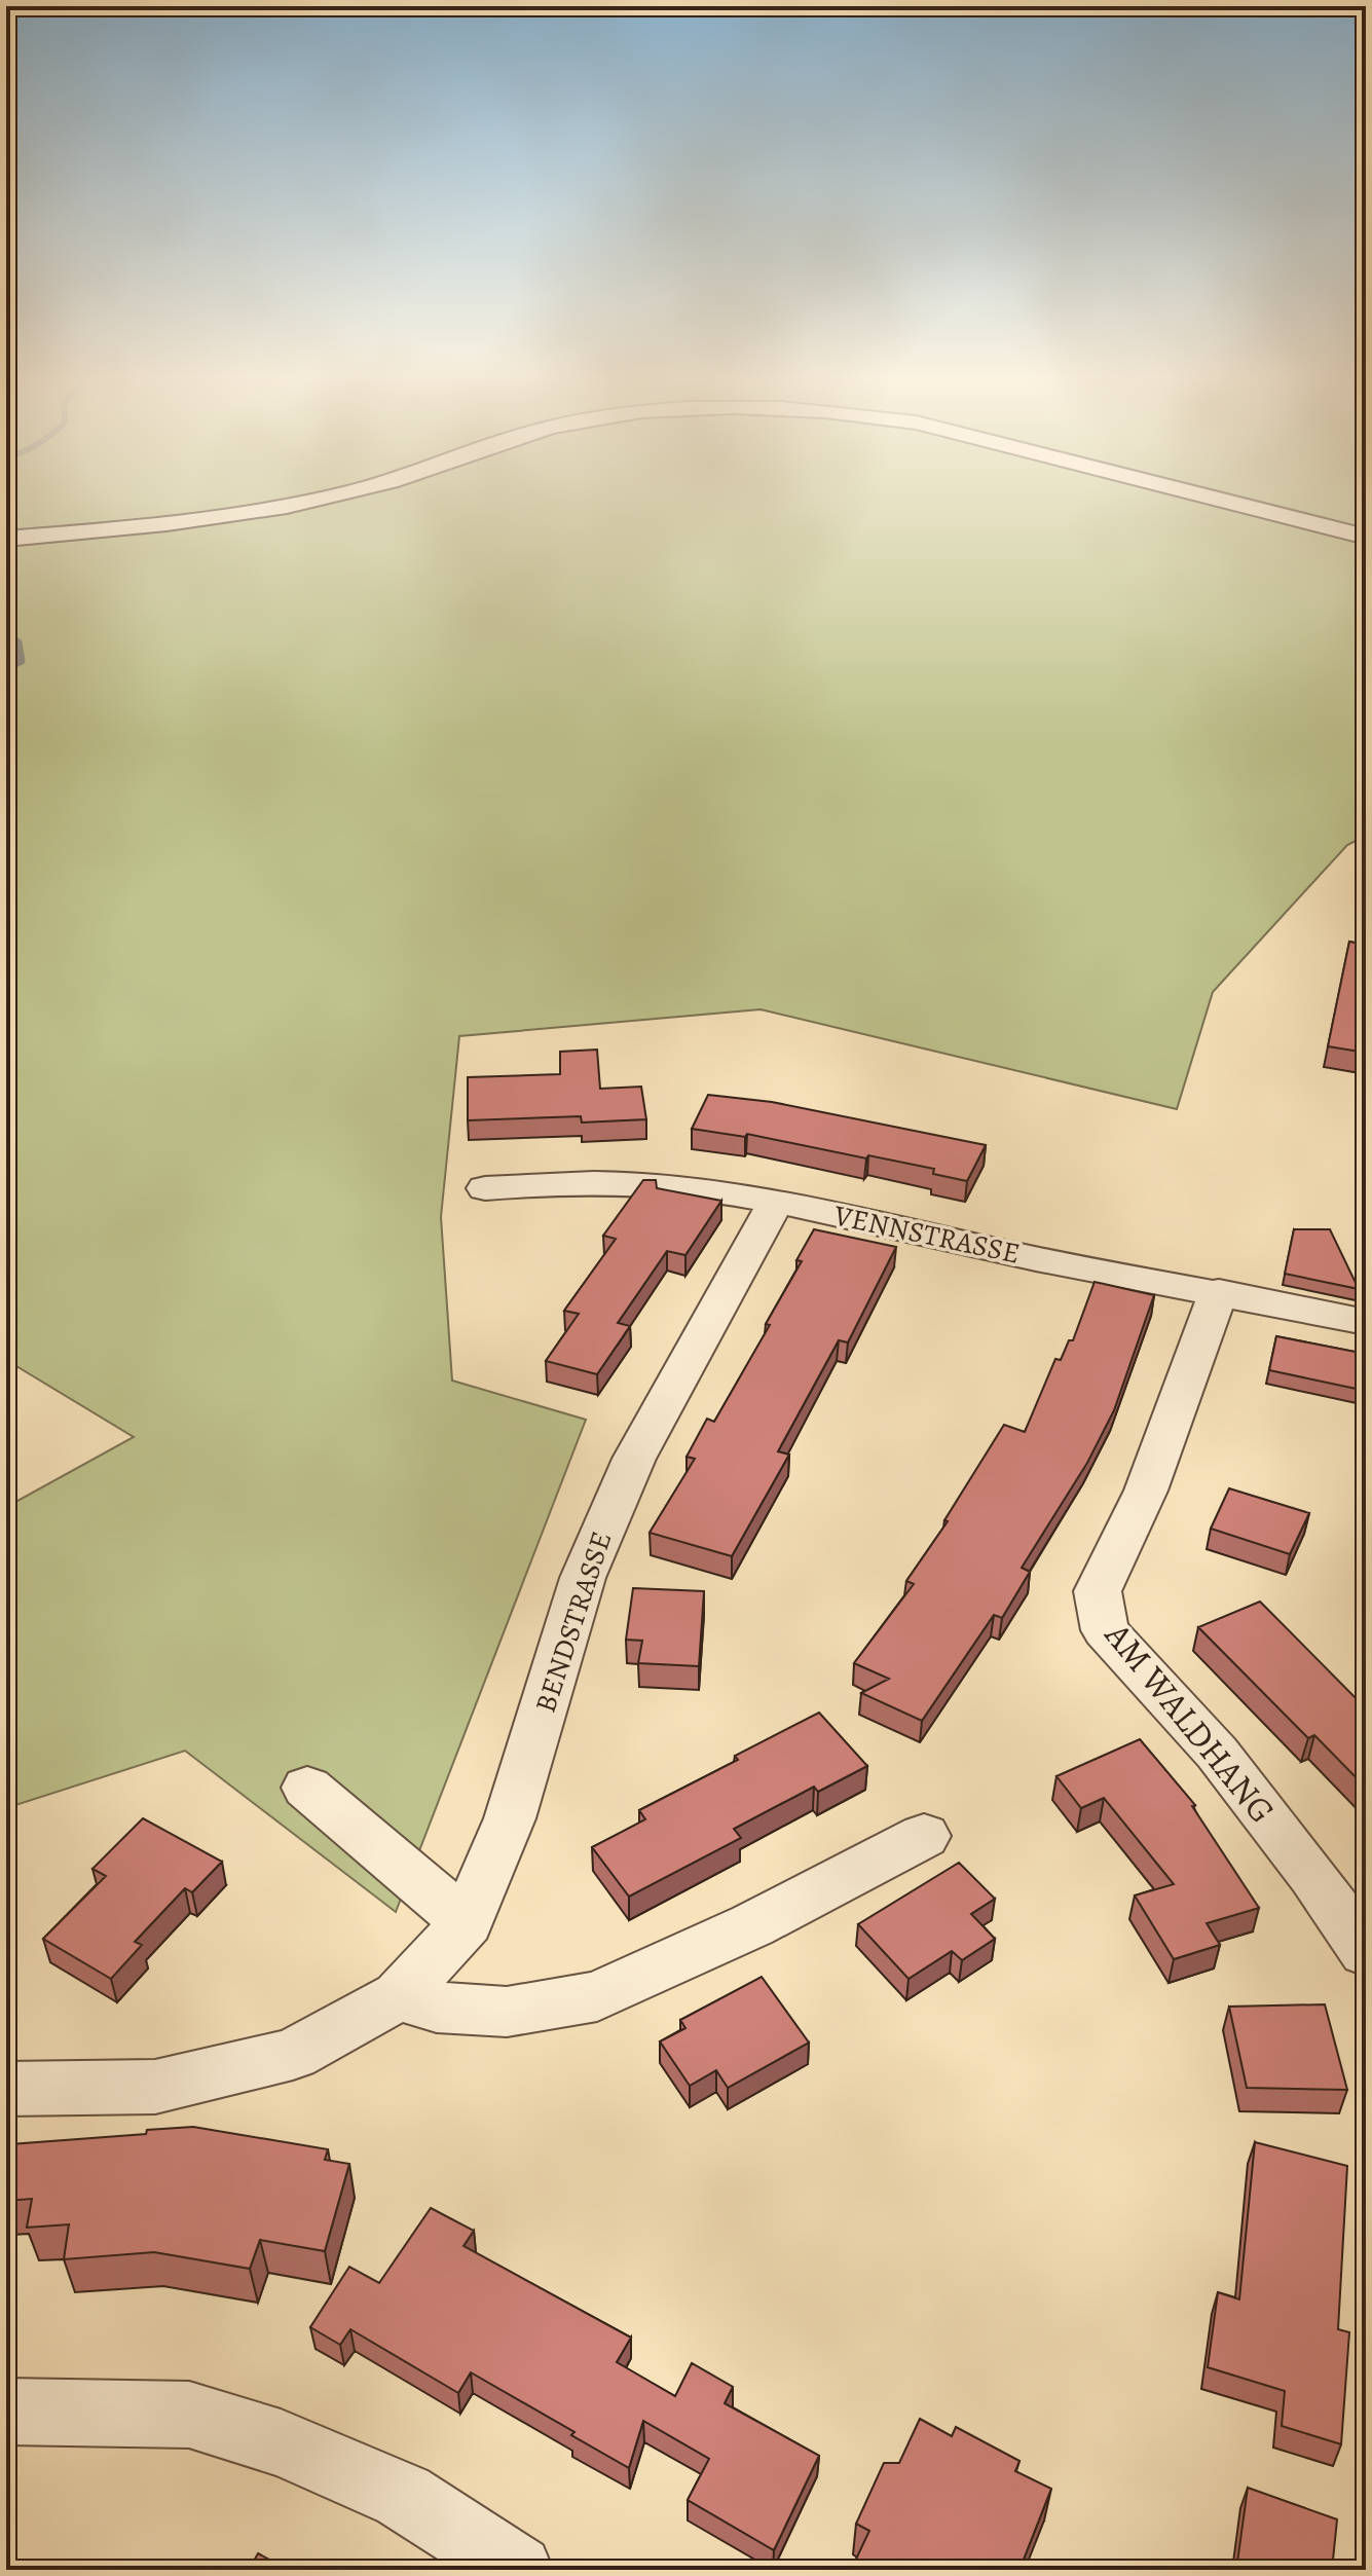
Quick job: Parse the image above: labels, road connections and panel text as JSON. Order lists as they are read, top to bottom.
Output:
{
  "streets": {
    "street": ["VENNSTRASSE", "BENDSTRASSE", "AM WALDHANG"]
  },
  "crossings": [
    ["VENNSTRASSE", "BENDSTRASSE"],
    ["VENNSTRASSE", "AM WALDHANG"]
  ]
}
